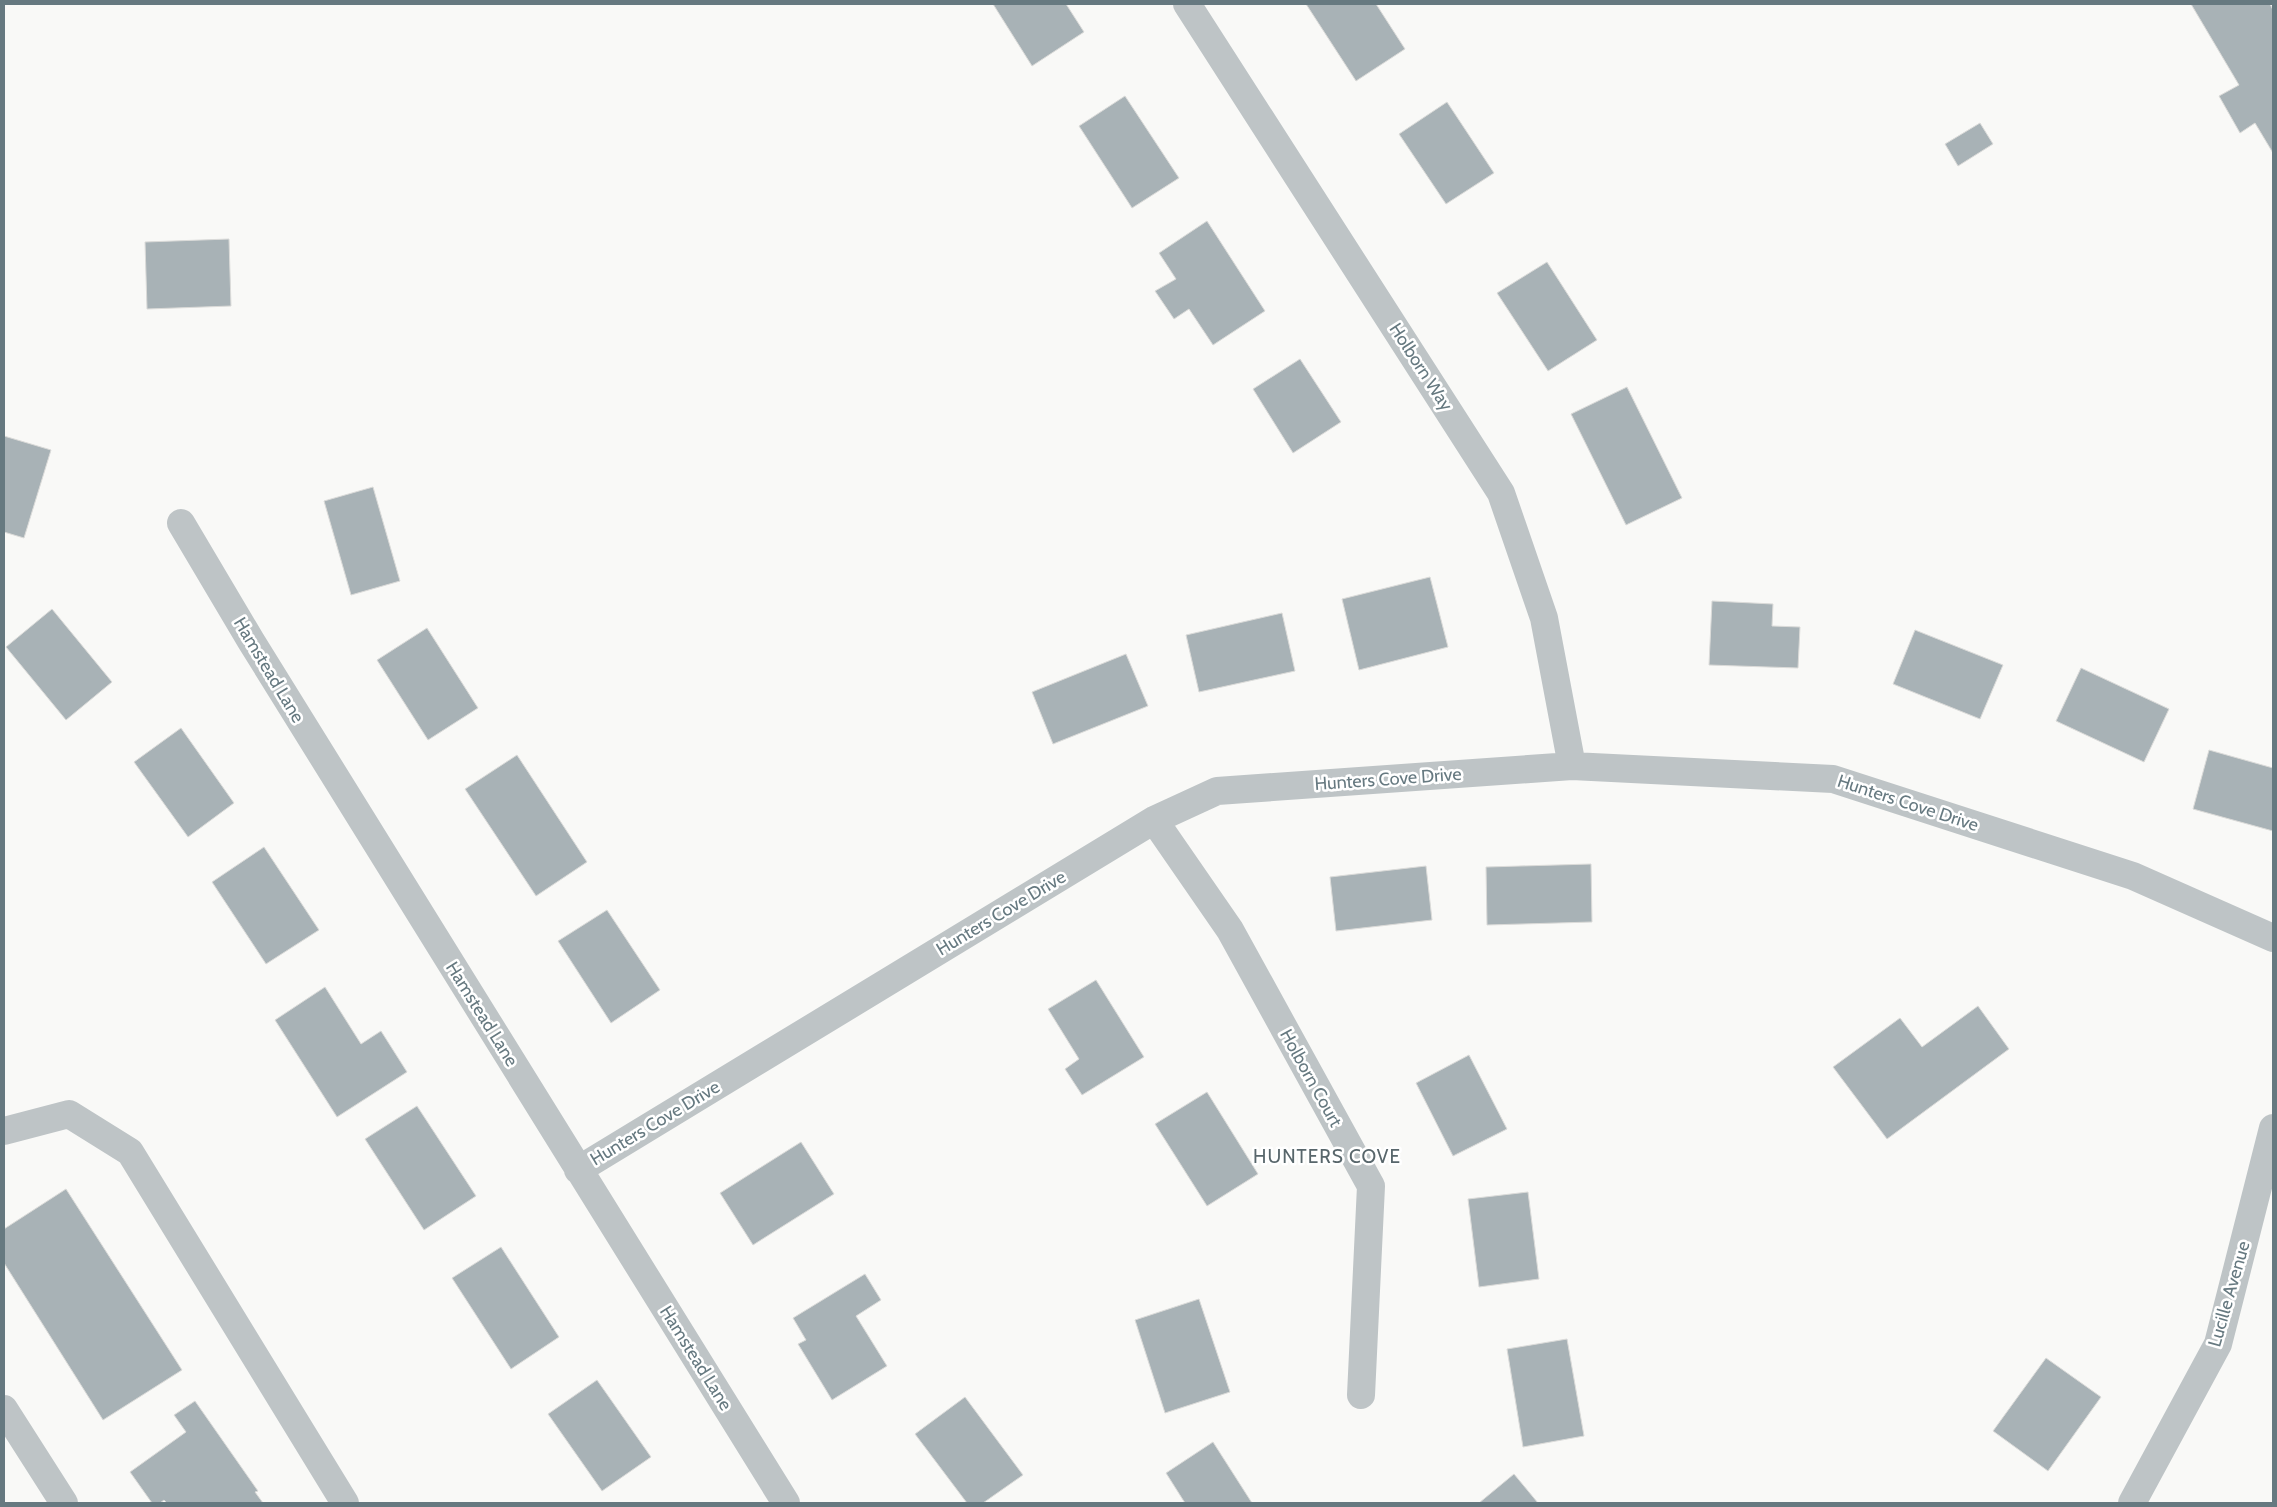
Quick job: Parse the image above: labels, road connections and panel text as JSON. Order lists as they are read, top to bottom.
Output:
{
  "streets": {
    "street": [
      "Holborn Way",
      "Hamstead Lane",
      "Hunters Cove Drive",
      "Holborn Court",
      "Lucille Avenue"
    ]
  },
  "crossings": [
    ["Holborn Way", "Hunters Cove Drive"],
    ["Hamstead Lane", "Hunters Cove Drive"],
    ["Hunters Cove Drive", "Holborn Court"]
  ],
  "districts": ["HUNTERS COVE"]
}
